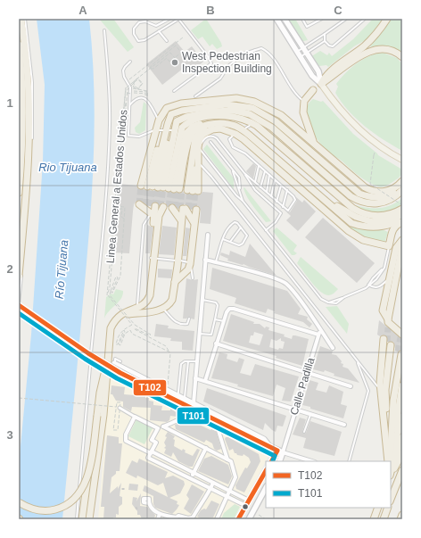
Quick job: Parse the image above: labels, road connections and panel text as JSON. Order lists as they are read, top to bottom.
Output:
{
  "streets": {
    "street": ["Calle Padilla"],
    "path": ["Linea General a Estados Unidos"]
  },
  "water": ["Rio Tijuana", "Río Tijuana"],
  "places": ["West Pedestrian Inspection Building"],
  "lines": ["transit line T102", "transit line T101"],
  "legend": ["T102", "T101"],
  "grid": {
    "columns": ["A", "B", "C"],
    "rows": ["1", "2", "3"]
  }
}
